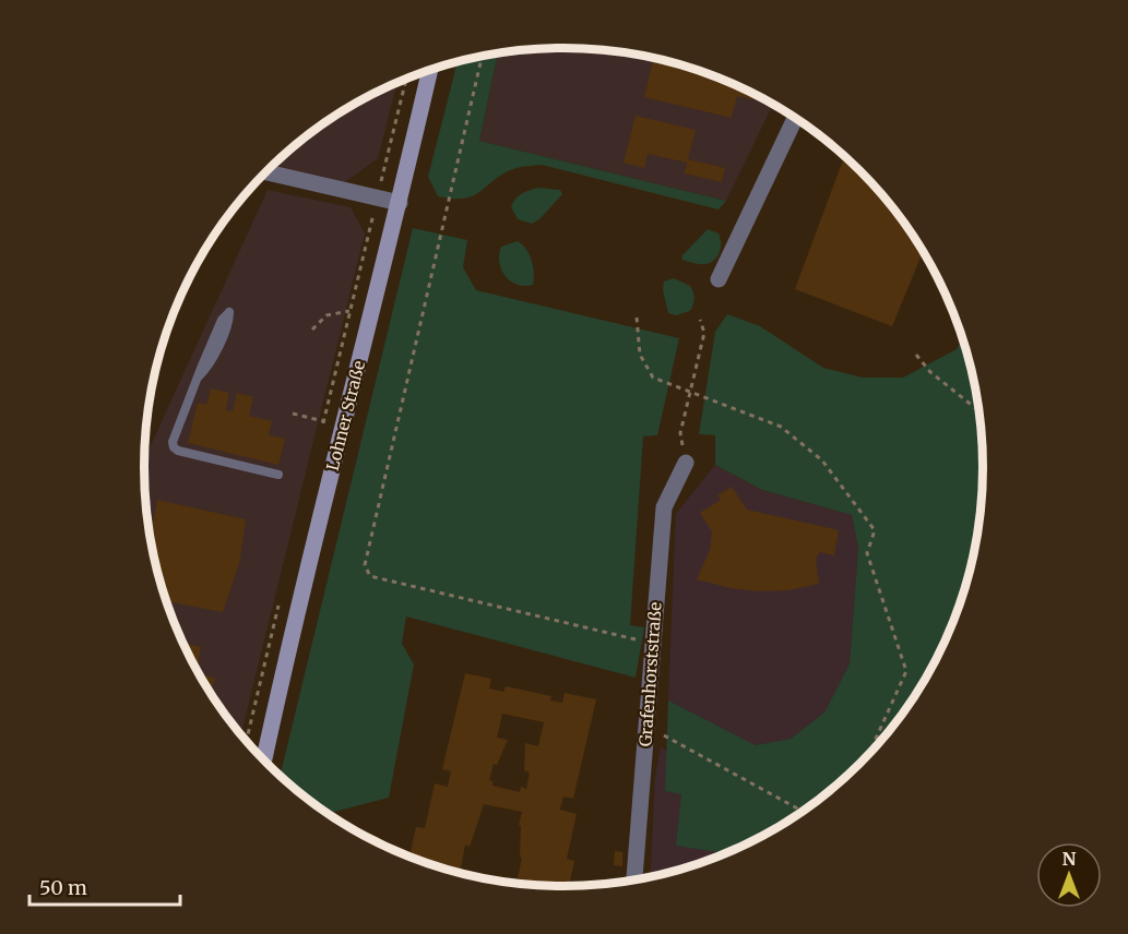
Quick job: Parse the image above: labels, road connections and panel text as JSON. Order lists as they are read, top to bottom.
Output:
{
  "streets": {
    "main road": ["Lohner Straße"],
    "street": ["Grafenhorststraße"]
  },
  "scale_bar": "50 m",
  "north": "top"
}
